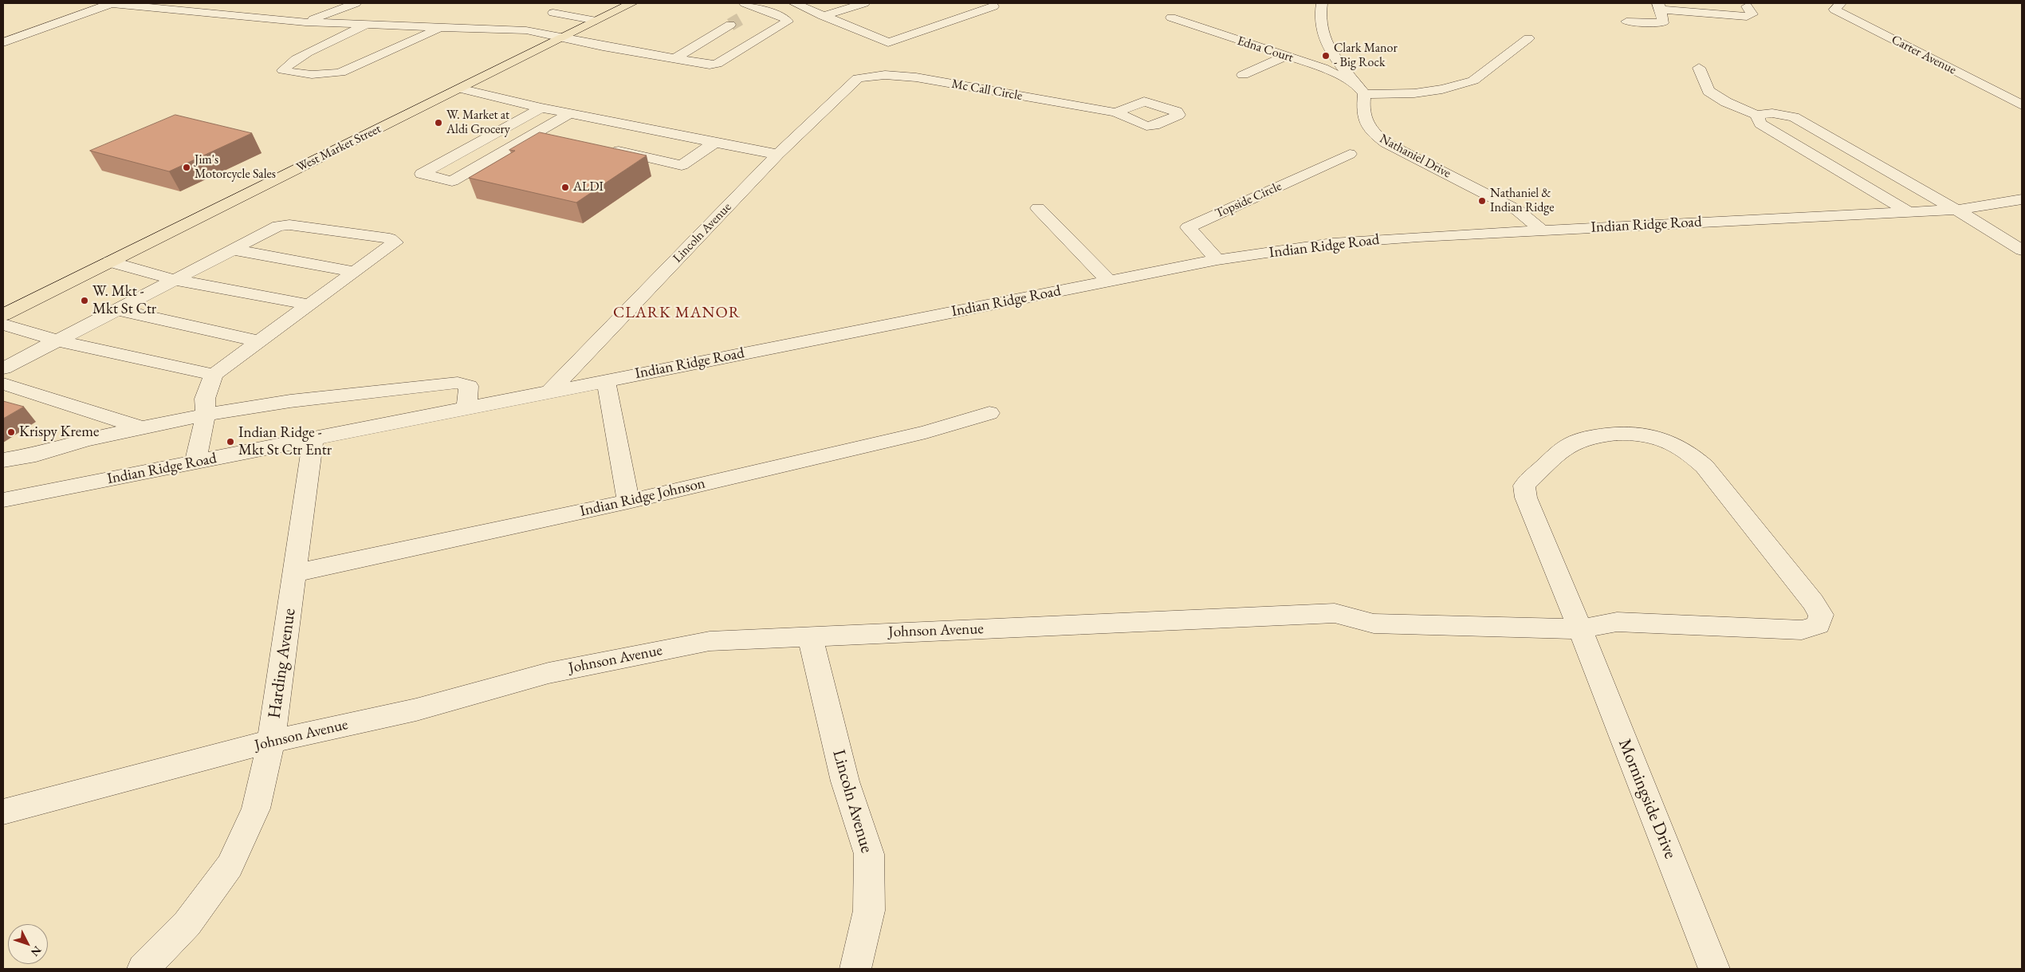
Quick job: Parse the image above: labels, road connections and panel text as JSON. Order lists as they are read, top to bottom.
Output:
{
  "streets": {
    "main road": ["West Market Street"],
    "street": [
      "Edna Court",
      "Carter Avenue",
      "Mc Call Circle",
      "Nathaniel Drive",
      "Topside Circle",
      "Indian Ridge Road",
      "Lincoln Avenue",
      "Indian Ridge Johnson",
      "Johnson Avenue",
      "Harding Avenue",
      "Morningside Drive"
    ]
  },
  "crossings": [
    ["Edna Court", "Nathaniel Drive"],
    ["Mc Call Circle", "Lincoln Avenue"],
    ["Nathaniel Drive", "Indian Ridge Road"],
    ["Topside Circle", "Indian Ridge Road"],
    ["Indian Ridge Road", "Lincoln Avenue"],
    ["Indian Ridge Road", "Harding Avenue"],
    ["Lincoln Avenue", "Johnson Avenue"],
    ["Indian Ridge Johnson", "Harding Avenue"],
    ["Johnson Avenue", "Harding Avenue"],
    ["Johnson Avenue", "Morningside Drive"]
  ],
  "districts": ["CLARK MANOR"],
  "places": [
    "Clark Manor - Big Rock",
    "W. Market at Aldi Grocery",
    "Jim's Motorcycle Sales",
    "ALDI",
    "Nathaniel & Indian Ridge",
    "W. Mkt - Mkt St Ctr",
    "Krispy Kreme",
    "Indian Ridge - Mkt St Ctr Entr"
  ],
  "north": "bottom right"
}
